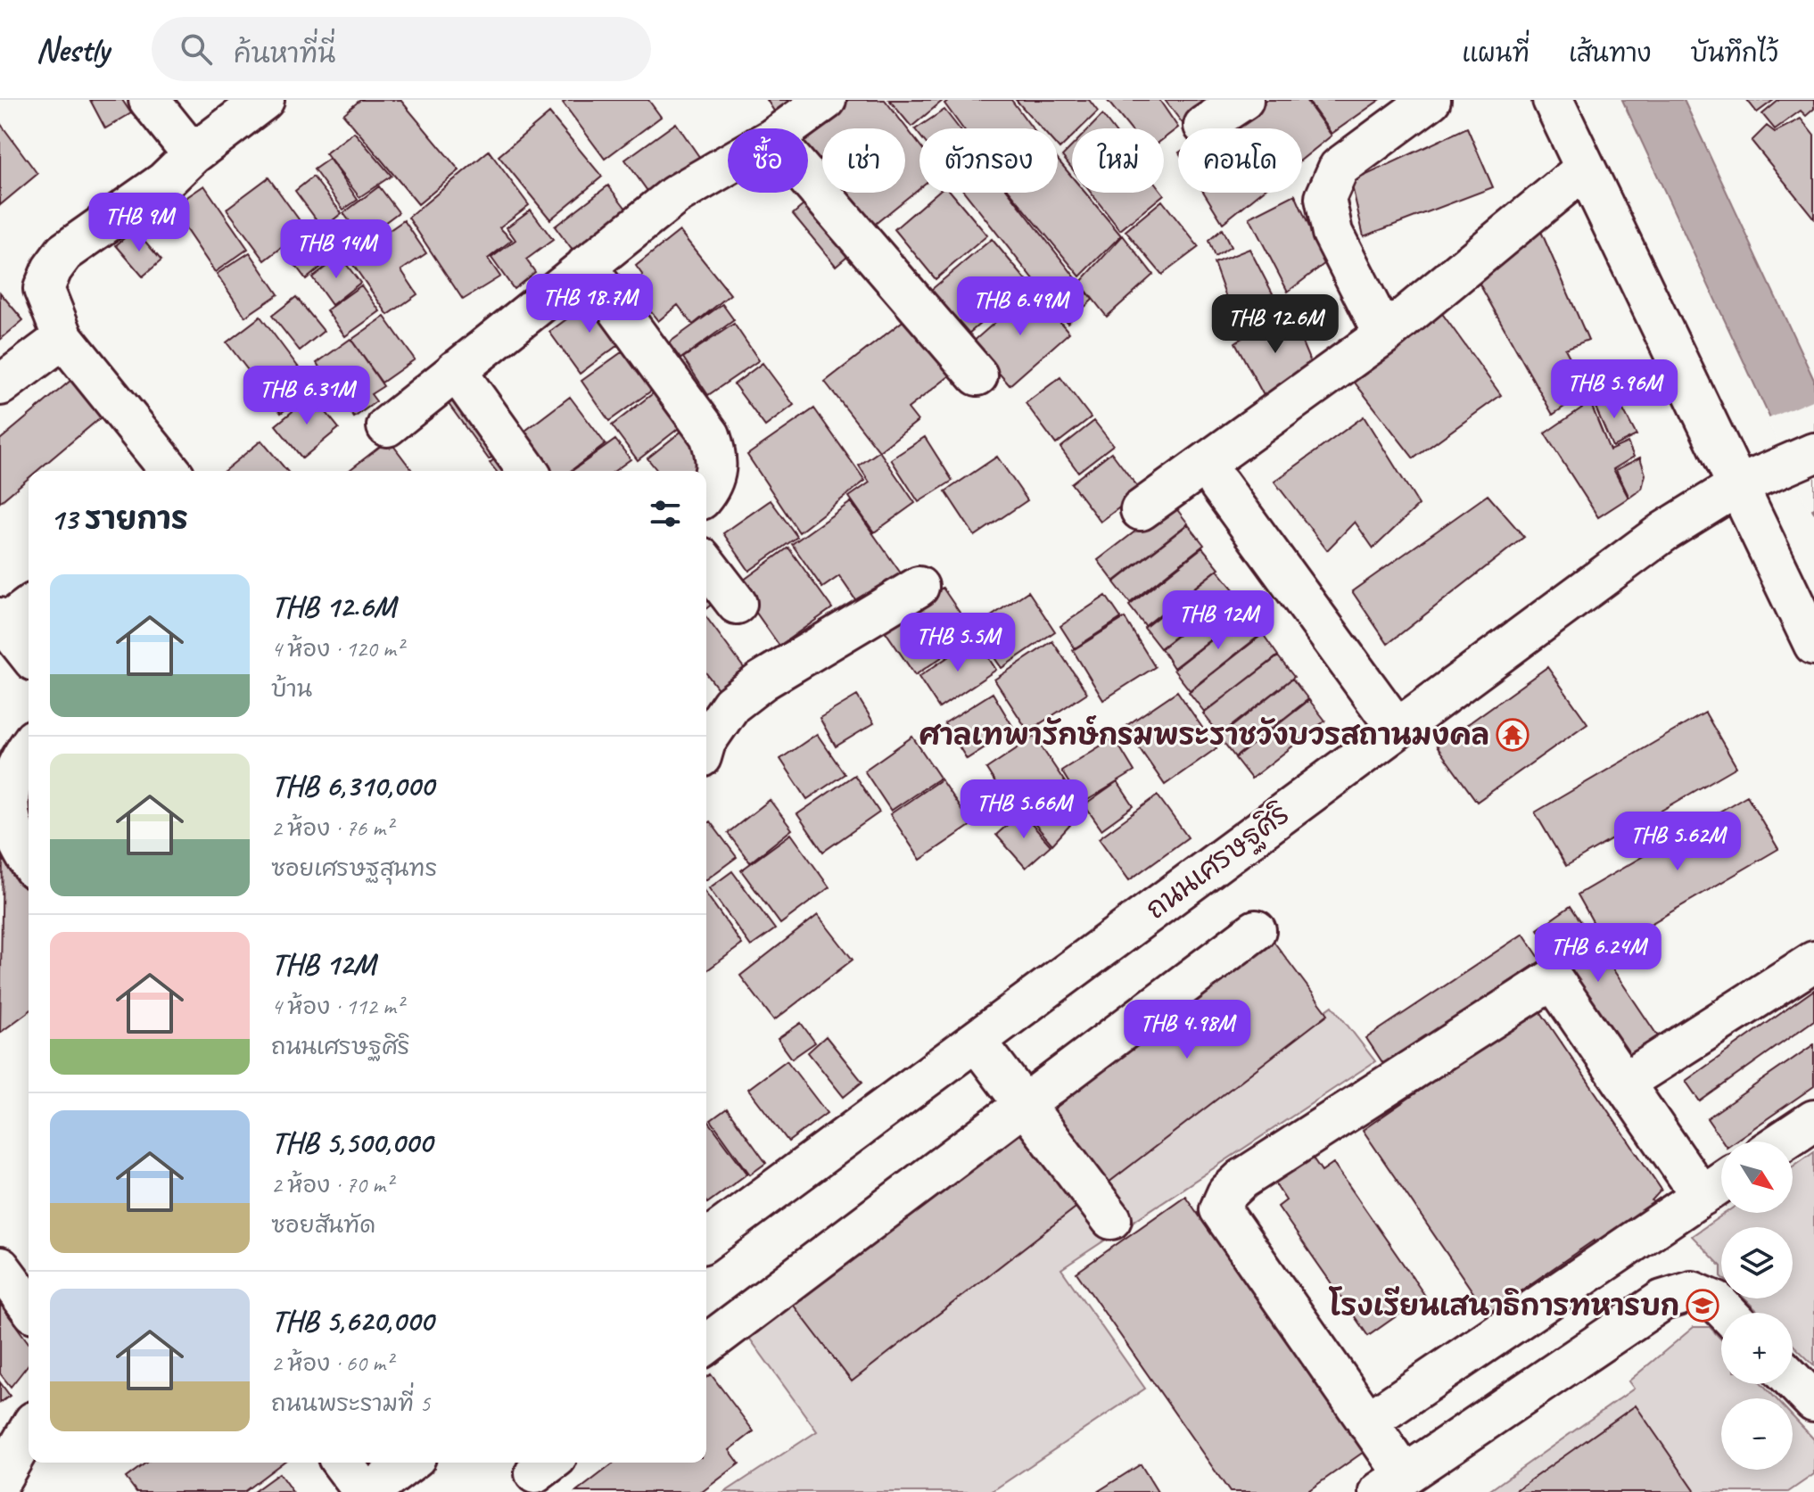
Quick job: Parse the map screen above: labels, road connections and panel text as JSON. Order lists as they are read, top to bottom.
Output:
{
  "streets": {
    "street": ["ถนนเศรษฐศิริ"]
  },
  "places": {
    "temple": ["ศาลเทพารักษ์กรมพระราชวังบวรสถานมงคล"],
    "school or university": ["โรงเรียนเสนาธิการทหารบก"]
  },
  "north": "bottom right",
  "page": {
    "header": "Nestly",
    "search": "ค้นหาที่นี่",
    "nav": ["แผนที่", "เส้นทาง", "บันทึกไว้"],
    "chip": [
      "ซื้อ",
      "เช่า",
      "ตัวกรอง",
      "ใหม่",
      "คอนโด"
    ],
    "price": [
      "THB 9M",
      "THB 14M",
      "THB 18.7M",
      "THB 6.49M",
      "THB 12.6M",
      "THB 5.96M",
      "THB 6.31M",
      "THB 12M",
      "THB 5.5M",
      "THB 5.66M",
      "THB 5.62M",
      "THB 6.24M",
      "THB 4.98M"
    ],
    "heading": "13 รายการ",
    "list": [
      {
        "name": "THB 12.6M",
        "note": "4 ห้อง · 120 m² · บ้าน"
      },
      {
        "name": "THB 6,310,000",
        "note": "2 ห้อง · 76 m² · ซอยเศรษฐสุนทร"
      },
      {
        "name": "THB 12M",
        "note": "4 ห้อง · 112 m² · ถนนเศรษฐศิริ"
      },
      {
        "name": "THB 5,500,000",
        "note": "2 ห้อง · 70 m² · ซอยสันทัด"
      },
      {
        "name": "THB 5,620,000",
        "note": "2 ห้อง · 60 m² · ถนนพระรามที่ 5"
      }
    ],
    "map_buttons": ["+", "−"]
  }
}
